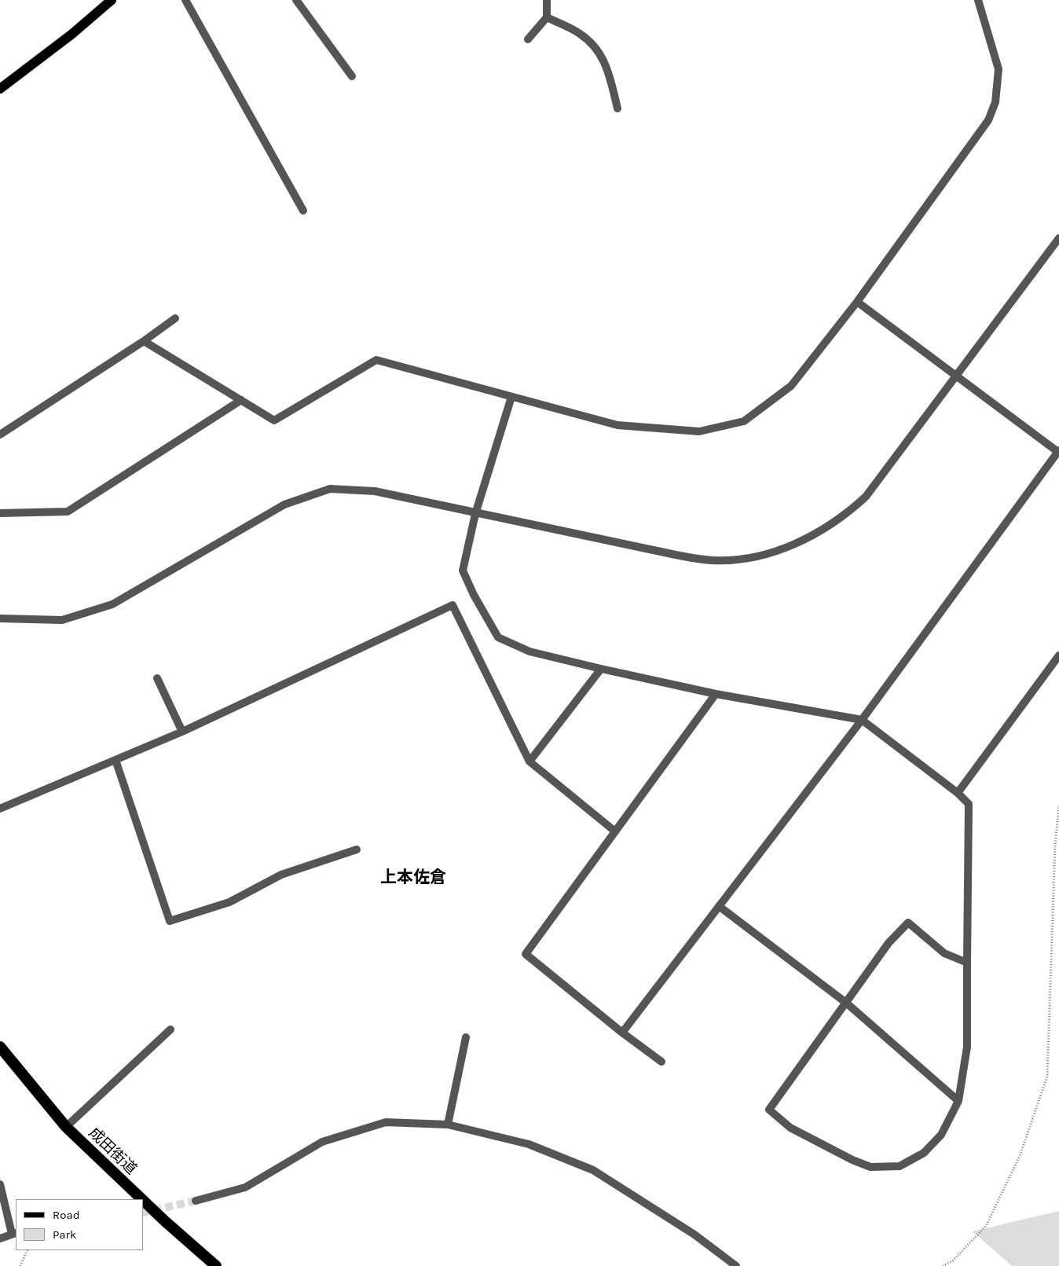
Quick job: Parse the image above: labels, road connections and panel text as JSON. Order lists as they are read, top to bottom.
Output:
{
  "streets": {
    "highway": ["成田街道"]
  },
  "districts": ["上本佐倉"],
  "legend": ["Road", "Park"]
}
